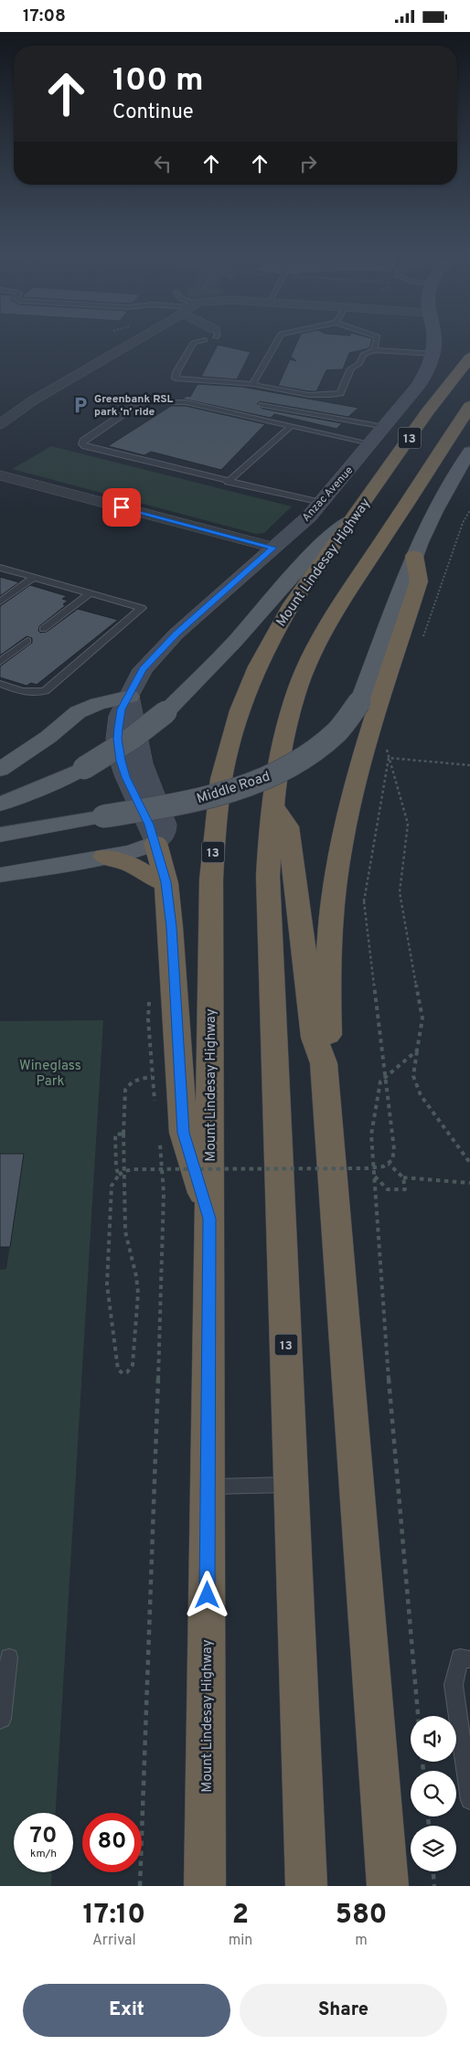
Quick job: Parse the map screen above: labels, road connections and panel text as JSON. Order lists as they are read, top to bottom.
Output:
{
  "streets": {
    "highway": ["13", "Mount Lindesay Highway"],
    "main road": ["Anzac Avenue", "Middle Road"]
  },
  "parks": ["Wineglass Park"],
  "places": {
    "parking": ["Greenbank RSL park ‘n’ ride"]
  },
  "page": {
    "status": "17:08",
    "turn": ["100 m", "Continue"],
    "speed": "70 km/h",
    "limit": "80",
    "eta": [
      "17:10",
      "Arrival",
      "2",
      "min",
      "580",
      "m"
    ],
    "buttons": ["Exit", "Share"]
  }
}
